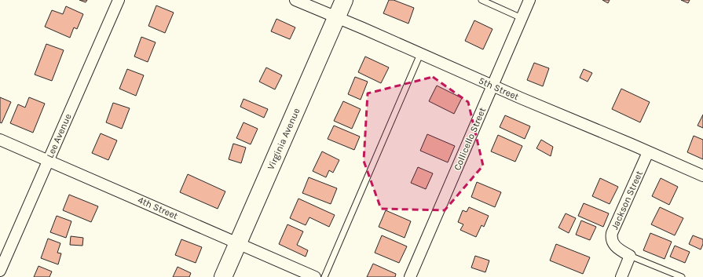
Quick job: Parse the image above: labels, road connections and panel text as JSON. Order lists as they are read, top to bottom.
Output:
{
  "streets": {
    "main road": ["Virginia Avenue"],
    "street": [
      "5th Street",
      "Lee Avenue",
      "Collicello Street",
      "Jackson Street",
      "4th Street"
    ]
  },
  "crossings": [
    ["5th Street", "Virginia Avenue"],
    ["5th Street", "Collicello Street"],
    ["5th Street", "Jackson Street"],
    ["Lee Avenue", "4th Street"],
    ["Virginia Avenue", "4th Street"]
  ]
}
